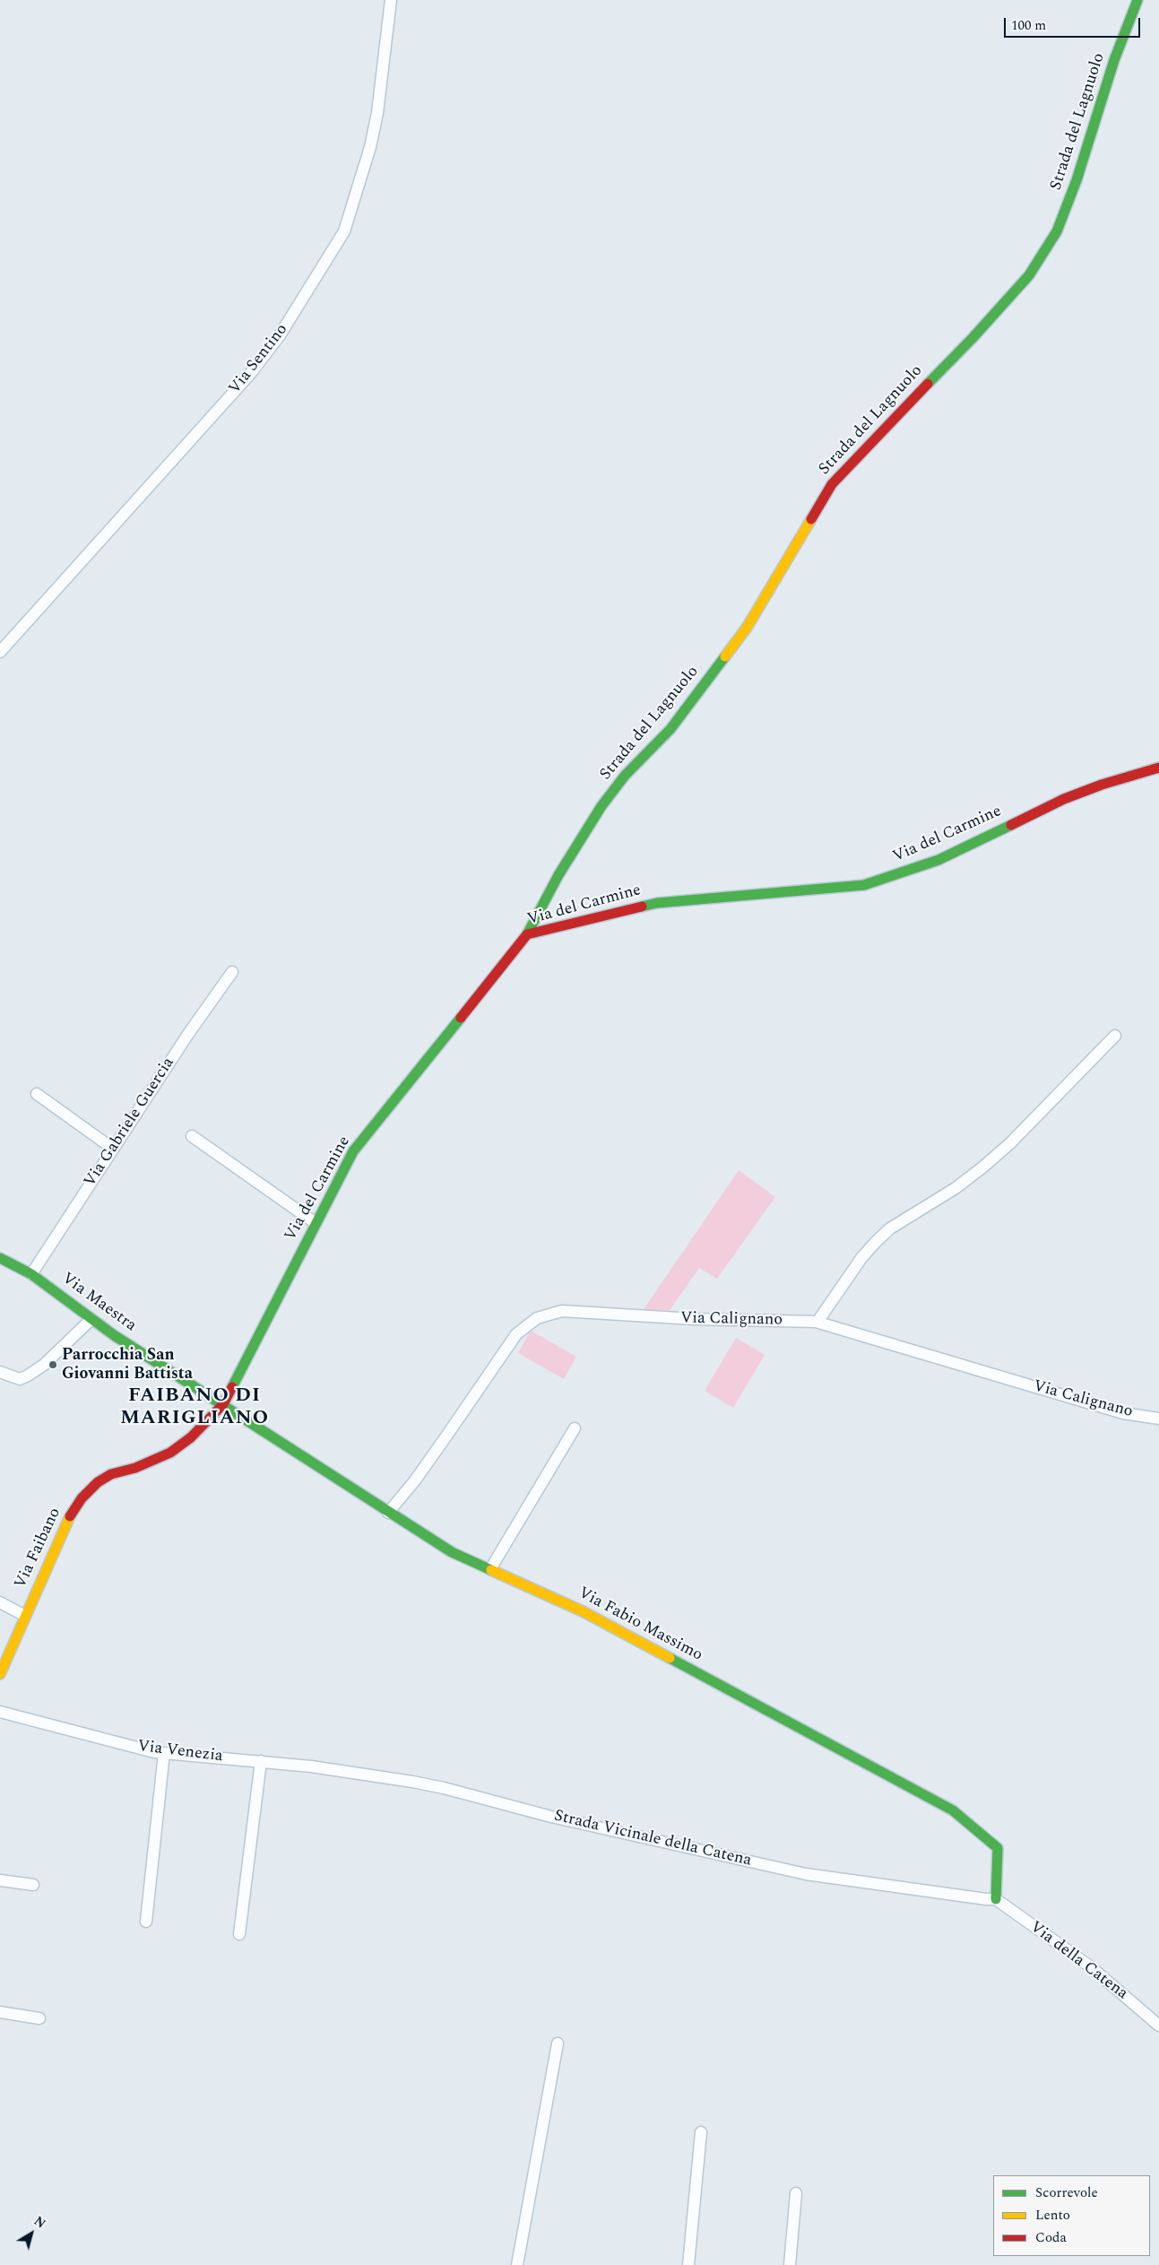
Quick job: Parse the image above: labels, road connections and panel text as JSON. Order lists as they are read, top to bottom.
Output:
{
  "streets": {
    "street": [
      "Strada del Lagnuolo",
      "Via Sentino",
      "Via del Carmine",
      "Via Gabriele Guercia",
      "Via Maestra",
      "Via Calignano",
      "Via Faibano",
      "Via Fabio Massimo",
      "Via Venezia",
      "Strada Vicinale della Catena",
      "Via della Catena"
    ]
  },
  "crossings": [
    ["Strada del Lagnuolo", "Via del Carmine"],
    ["Via del Carmine", "Via Maestra"],
    ["Via del Carmine", "Via Faibano"],
    ["Via del Carmine", "Via Fabio Massimo"],
    ["Via Gabriele Guercia", "Via Maestra"],
    ["Via Maestra", "Via Faibano"],
    ["Via Maestra", "Via Fabio Massimo"],
    ["Via Calignano", "Via Fabio Massimo"],
    ["Via Faibano", "Via Fabio Massimo"],
    ["Via Fabio Massimo", "Strada Vicinale della Catena"],
    ["Via Fabio Massimo", "Via della Catena"],
    ["Via Venezia", "Strada Vicinale della Catena"],
    ["Strada Vicinale della Catena", "Via della Catena"]
  ],
  "districts": ["FAIBANO DI MARIGLIANO"],
  "places": ["Parrocchia San Giovanni Battista"],
  "legend": ["Scorrevole", "Lento", "Coda"],
  "scale_bar": "100 m",
  "north": "top right"
}
